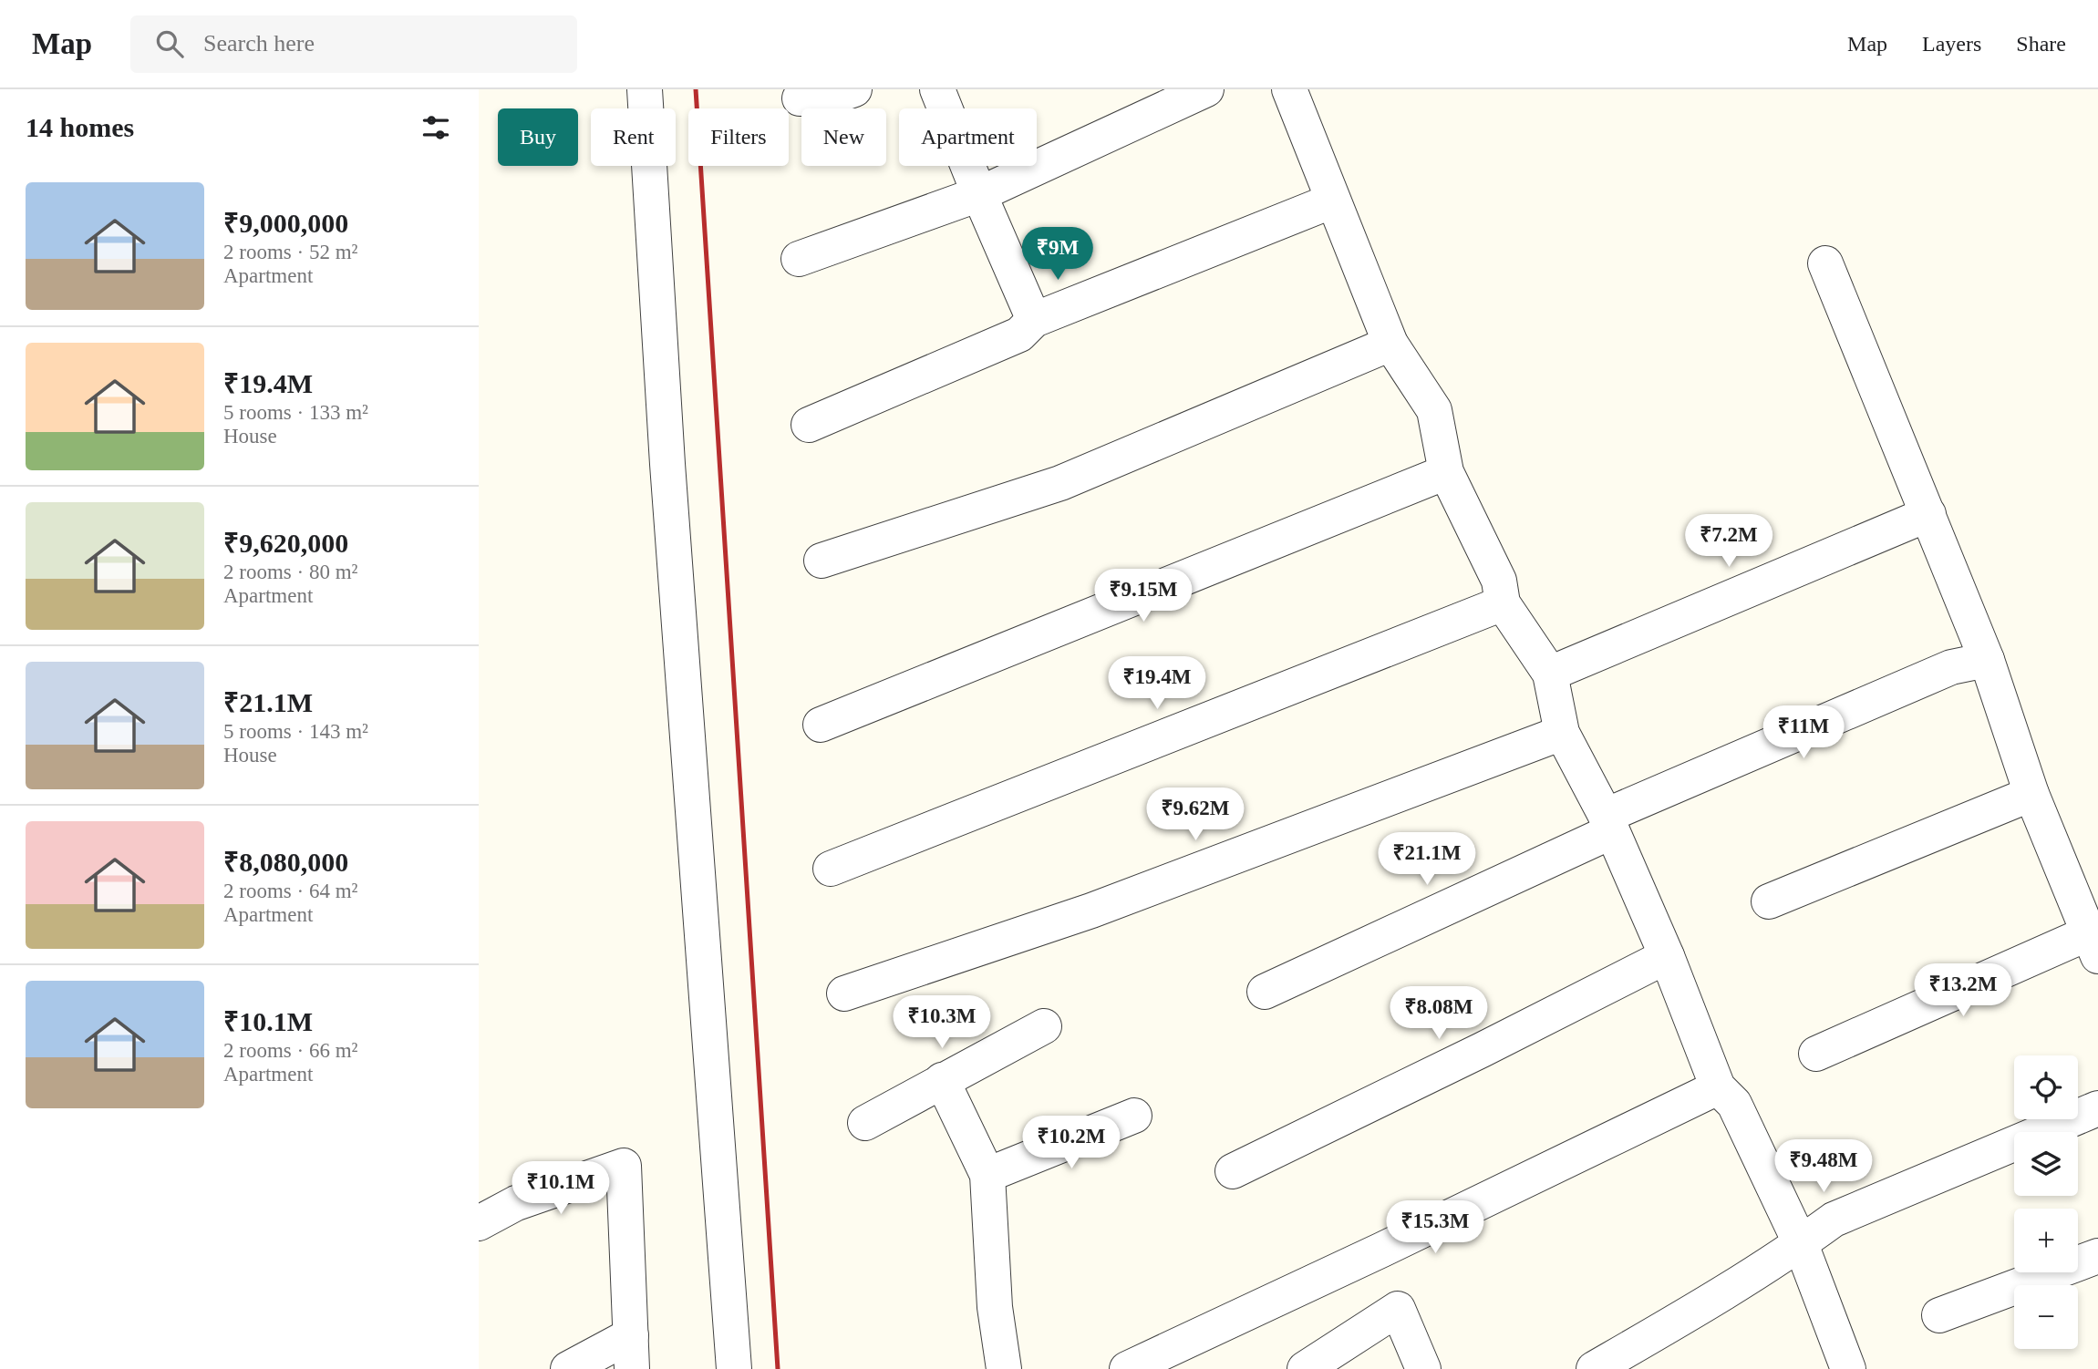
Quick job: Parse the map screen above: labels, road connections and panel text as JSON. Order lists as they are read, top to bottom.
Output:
{
  "page": {
    "header": "Map",
    "search": "Search here",
    "nav": ["Map", "Layers", "Share"],
    "heading": "14 homes",
    "chip": [
      "Buy",
      "Rent",
      "Filters",
      "New",
      "Apartment"
    ],
    "list": [
      {
        "name": "₹9,000,000",
        "note": "2 rooms · 52 m² · Apartment"
      },
      {
        "name": "₹19.4M",
        "note": "5 rooms · 133 m² · House"
      },
      {
        "name": "₹9,620,000",
        "note": "2 rooms · 80 m² · Apartment"
      },
      {
        "name": "₹21.1M",
        "note": "5 rooms · 143 m² · House"
      },
      {
        "name": "₹8,080,000",
        "note": "2 rooms · 64 m² · Apartment"
      },
      {
        "name": "₹10.1M",
        "note": "2 rooms · 66 m² · Apartment"
      }
    ],
    "price": [
      "₹9M",
      "₹7.2M",
      "₹9.15M",
      "₹19.4M",
      "₹11M",
      "₹9.62M",
      "₹21.1M",
      "₹13.2M",
      "₹8.08M",
      "₹10.3M",
      "₹10.2M",
      "₹9.48M",
      "₹10.1M",
      "₹15.3M"
    ],
    "map_buttons": ["+", "−"]
  }
}
